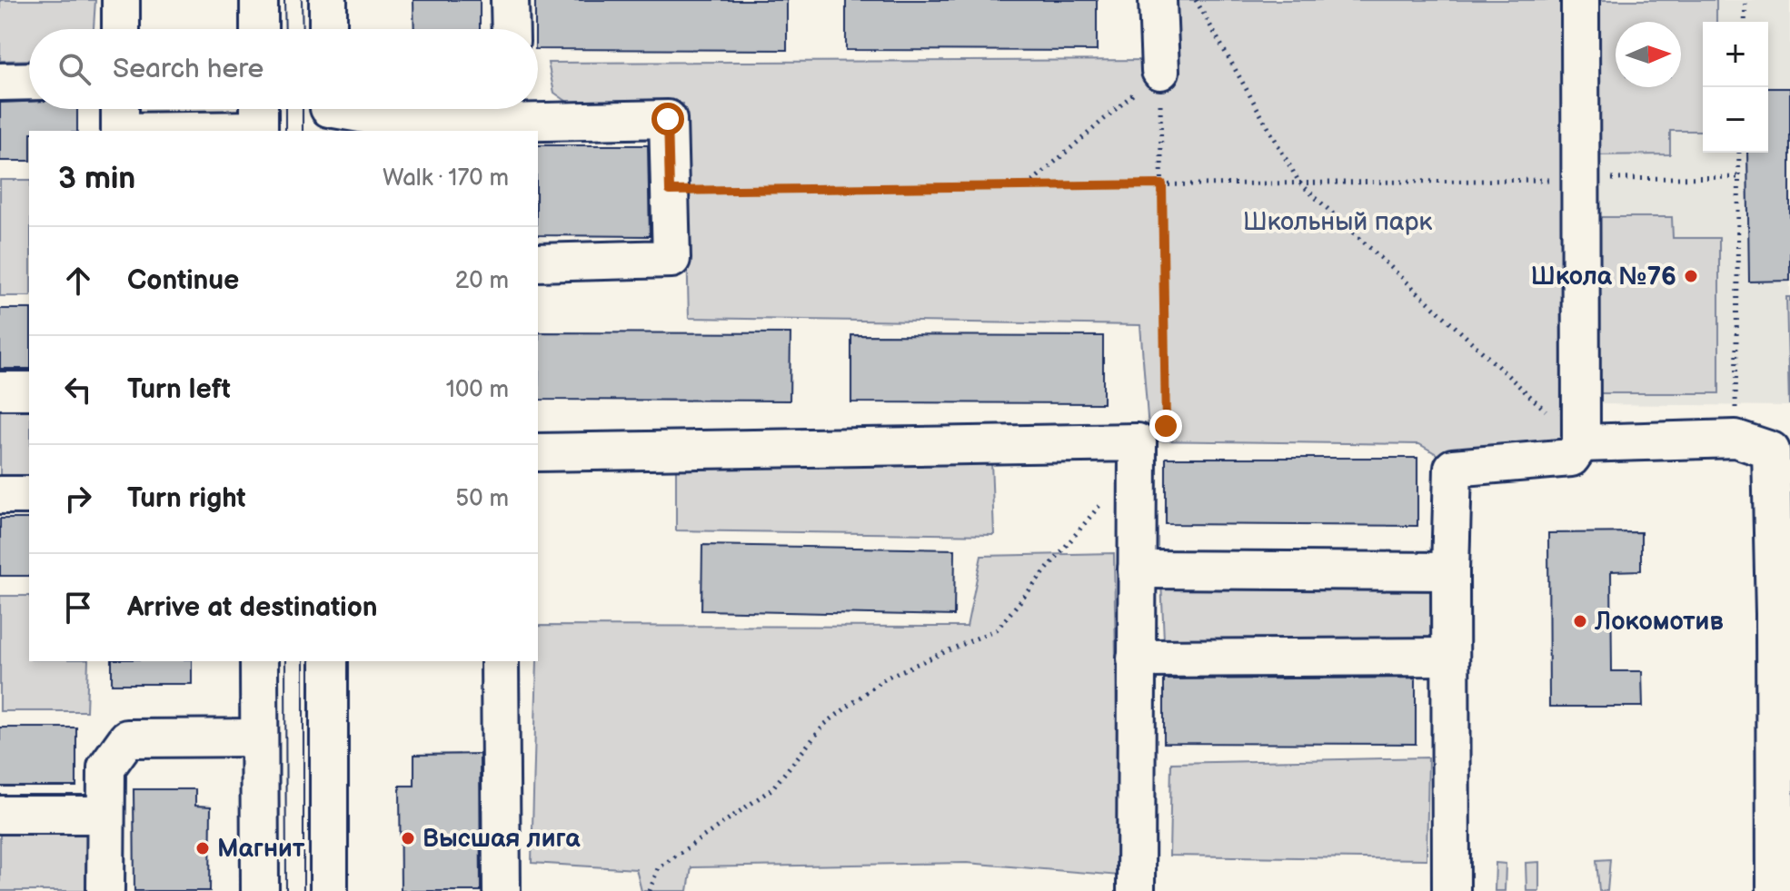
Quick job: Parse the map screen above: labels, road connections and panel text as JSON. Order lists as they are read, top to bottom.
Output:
{
  "parks": ["Школьный парк"],
  "places": [
    "Школа №76",
    "Локомотив",
    "Высшая лига",
    "Магнит"
  ],
  "north": "right",
  "page": {
    "map_buttons": ["+", "−"],
    "search": "Search here",
    "heading": ["3 min", "Walk · 170 m"],
    "list": [
      ["Continue", "20 m"],
      ["Turn left", "100 m"],
      ["Turn right", "50 m"],
      "Arrive at destination"
    ]
  }
}
